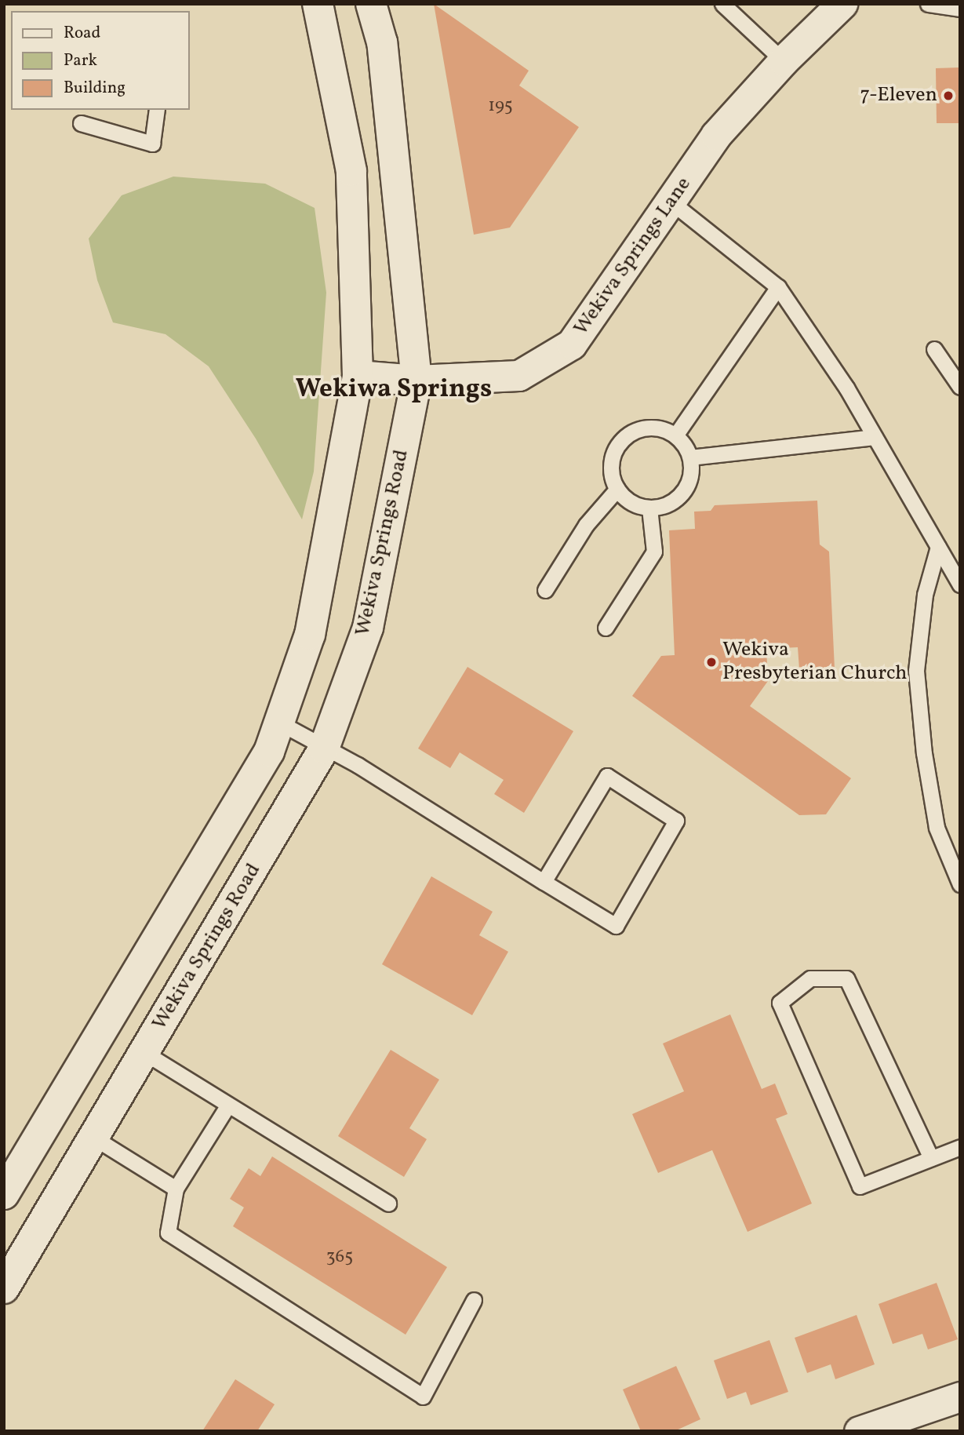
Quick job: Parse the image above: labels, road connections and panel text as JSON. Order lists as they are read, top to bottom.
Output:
{
  "streets": {
    "main road": ["Wekiva Springs Lane", "Wekiva Springs Road"]
  },
  "crossings": [
    ["Wekiva Springs Lane", "Wekiva Springs Road"]
  ],
  "districts": ["Wekiwa Springs"],
  "places": ["7-Eleven", "Wekiva Presbyterian Church"],
  "house_numbers": ["195", "365"],
  "legend": ["Road", "Park", "Building"]
}
